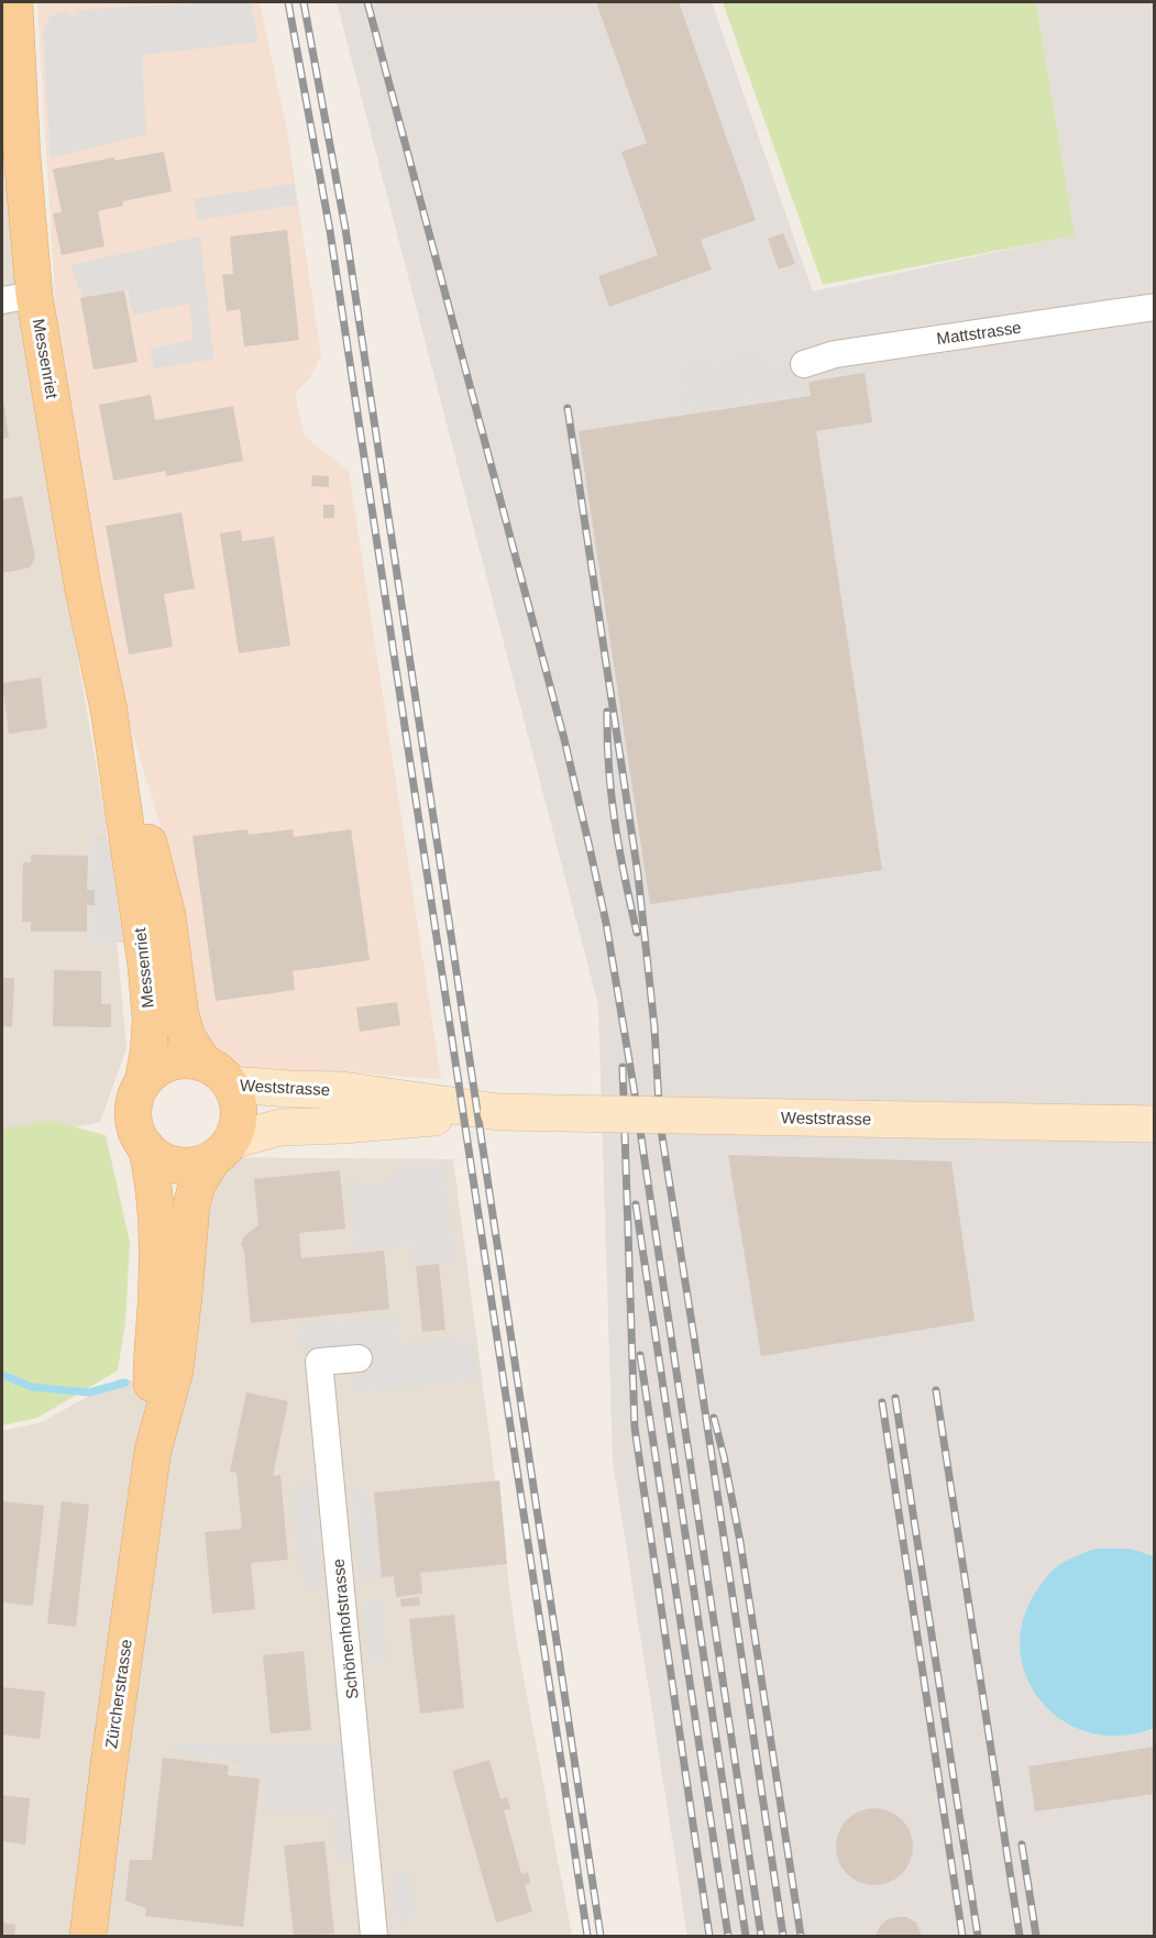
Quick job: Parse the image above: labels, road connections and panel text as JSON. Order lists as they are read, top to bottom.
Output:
{
  "streets": {
    "main road": ["Messenriet", "Weststrasse", "Zürcherstrasse"],
    "street": ["Mattstrasse", "Schönenhofstrasse"]
  },
  "crossings": [
    ["Messenriet", "Weststrasse"],
    ["Messenriet", "Zürcherstrasse"],
    ["Weststrasse", "Zürcherstrasse"]
  ]
}
